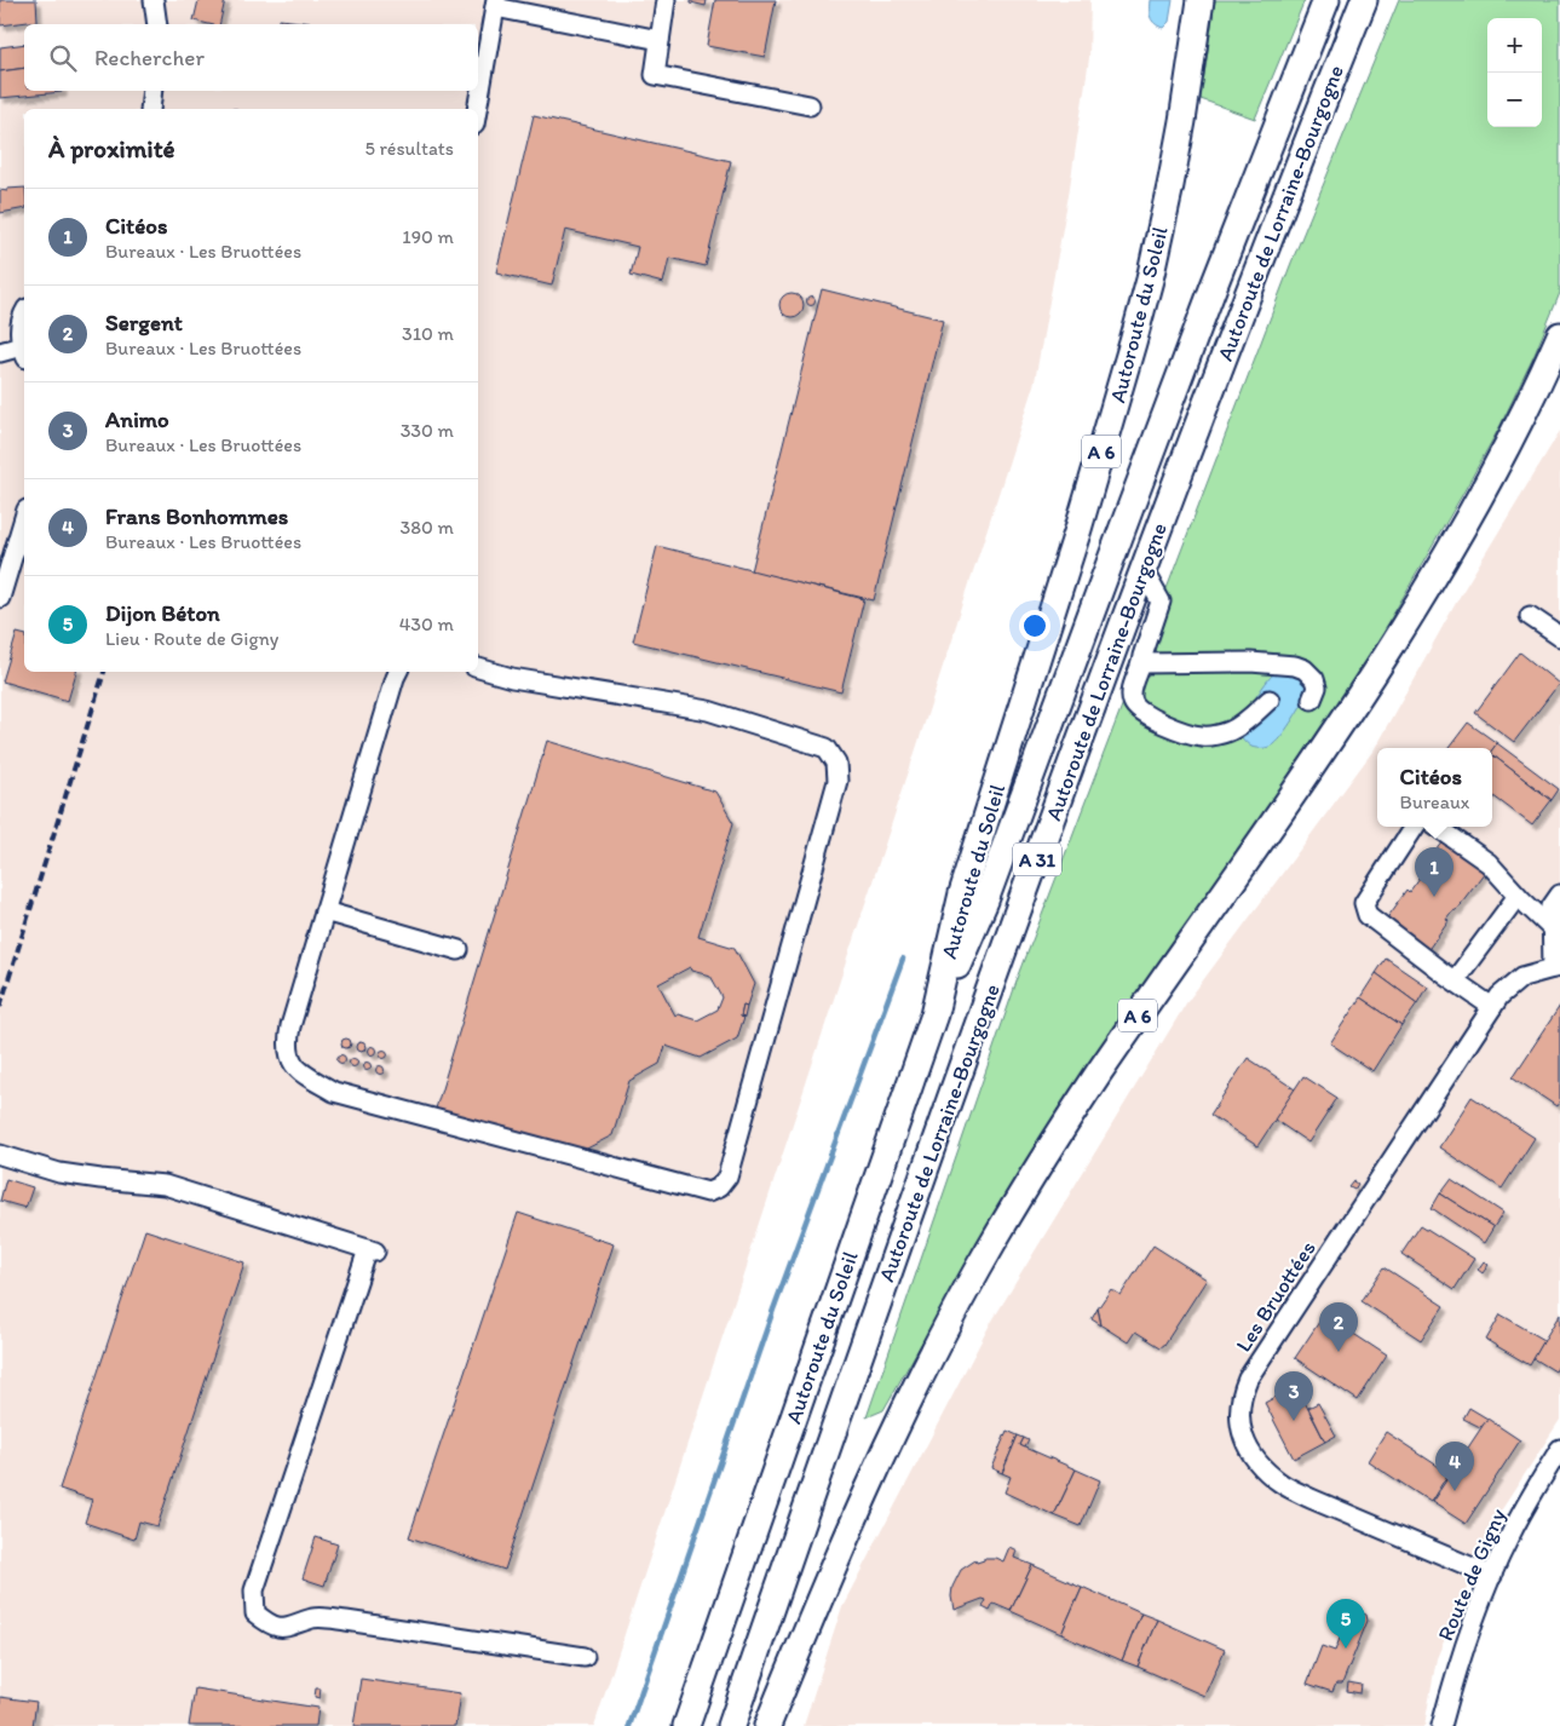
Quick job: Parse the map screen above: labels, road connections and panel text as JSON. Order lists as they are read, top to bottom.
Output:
{
  "streets": {
    "highway": [
      "Autoroute de Lorraine-Bourgogne",
      "Autoroute du Soleil",
      "A 6",
      "A 31"
    ],
    "street": ["Les Bruottées", "Route de Gigny"]
  },
  "crossings": [
    ["Autoroute de Lorraine-Bourgogne", "Autoroute du Soleil"],
    ["Les Bruottées", "Route de Gigny"]
  ],
  "page": {
    "map_buttons": ["+", "−"],
    "search": "Rechercher",
    "heading": ["À proximité", "5 résultats"],
    "list": [
      {
        "mark": "1",
        "name": "Citéos",
        "note": "Bureaux · Les Bruottées",
        "value": "190 m"
      },
      {
        "mark": "2",
        "name": "Sergent",
        "note": "Bureaux · Les Bruottées",
        "value": "310 m"
      },
      {
        "mark": "3",
        "name": "Animo",
        "note": "Bureaux · Les Bruottées",
        "value": "330 m"
      },
      {
        "mark": "4",
        "name": "Frans Bonhommes",
        "note": "Bureaux · Les Bruottées",
        "value": "380 m"
      },
      {
        "mark": "5",
        "name": "Dijon Béton",
        "note": "Lieu · Route de Gigny",
        "value": "430 m"
      }
    ],
    "popup": ["Citéos", "Bureaux"],
    "pins": [
      "1",
      "2",
      "3",
      "4",
      "5"
    ]
  }
}
